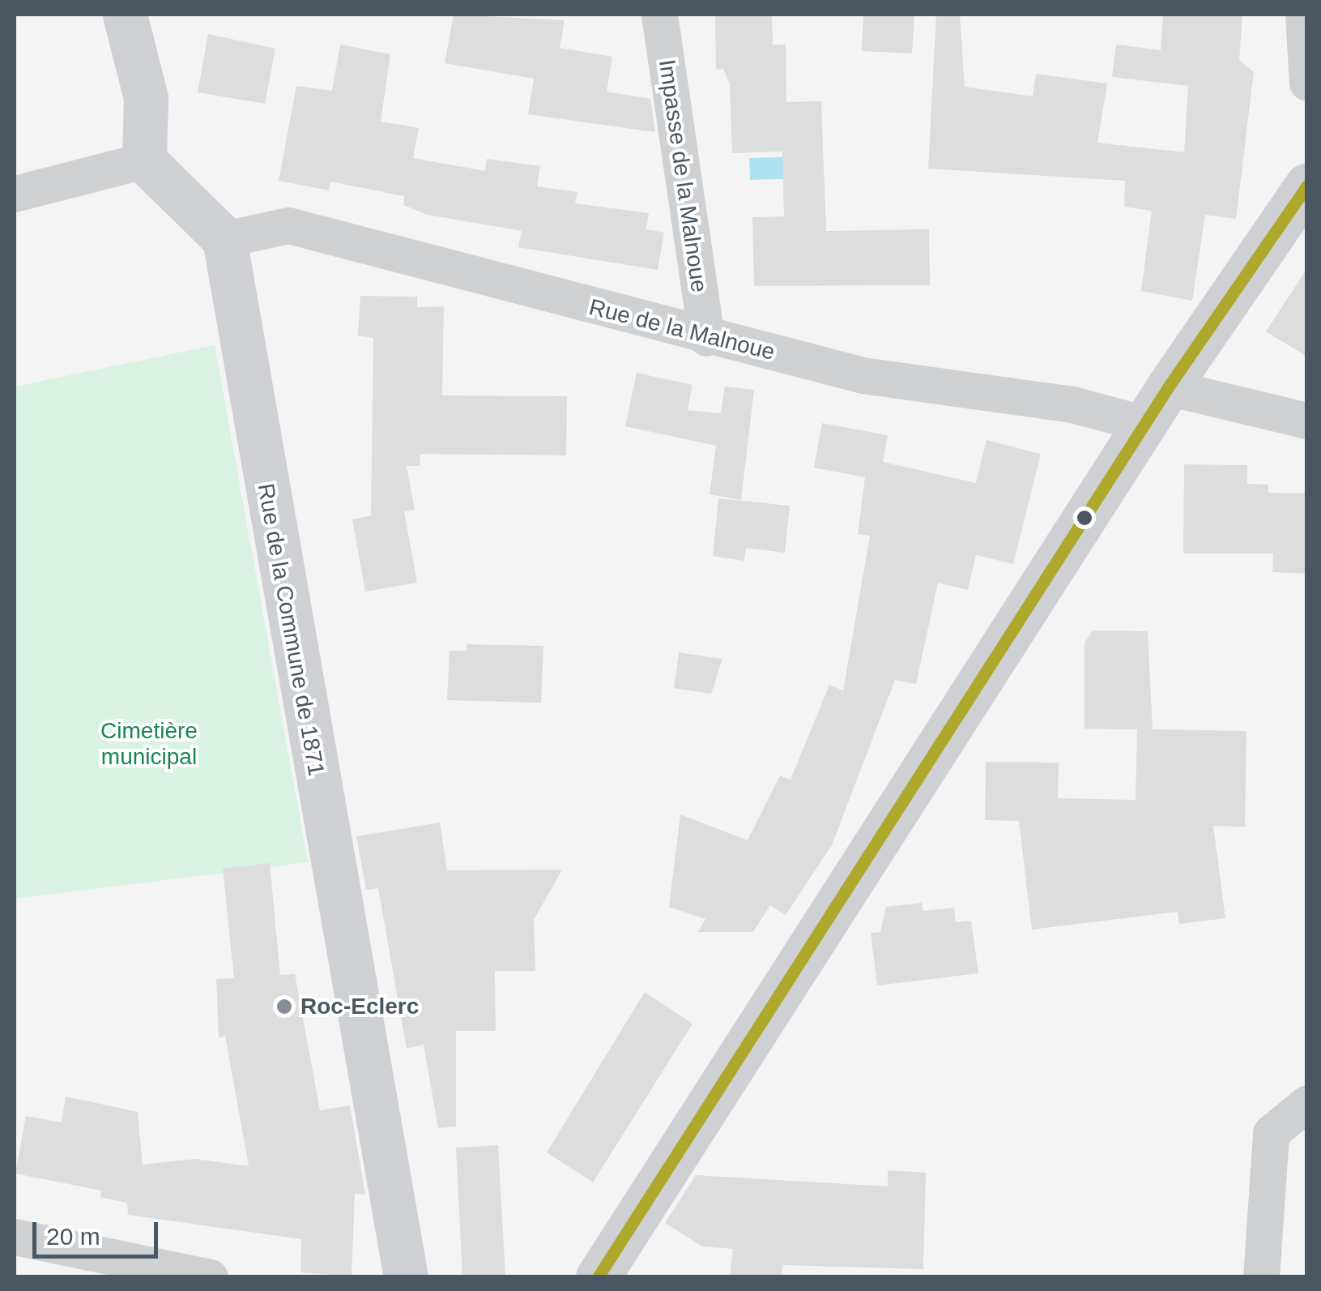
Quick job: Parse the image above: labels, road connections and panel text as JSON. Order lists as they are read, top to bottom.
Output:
{
  "streets": {
    "street": ["Impasse de la Malnoue", "Rue de la Malnoue", "Rue de la Commune de 1871"]
  },
  "crossings": [
    ["Impasse de la Malnoue", "Rue de la Malnoue"],
    ["Rue de la Malnoue", "Rue de la Commune de 1871"]
  ],
  "parks": ["Cimetière municipal"],
  "places": ["Roc-Eclerc"],
  "scale_bar": "20 m"
}
